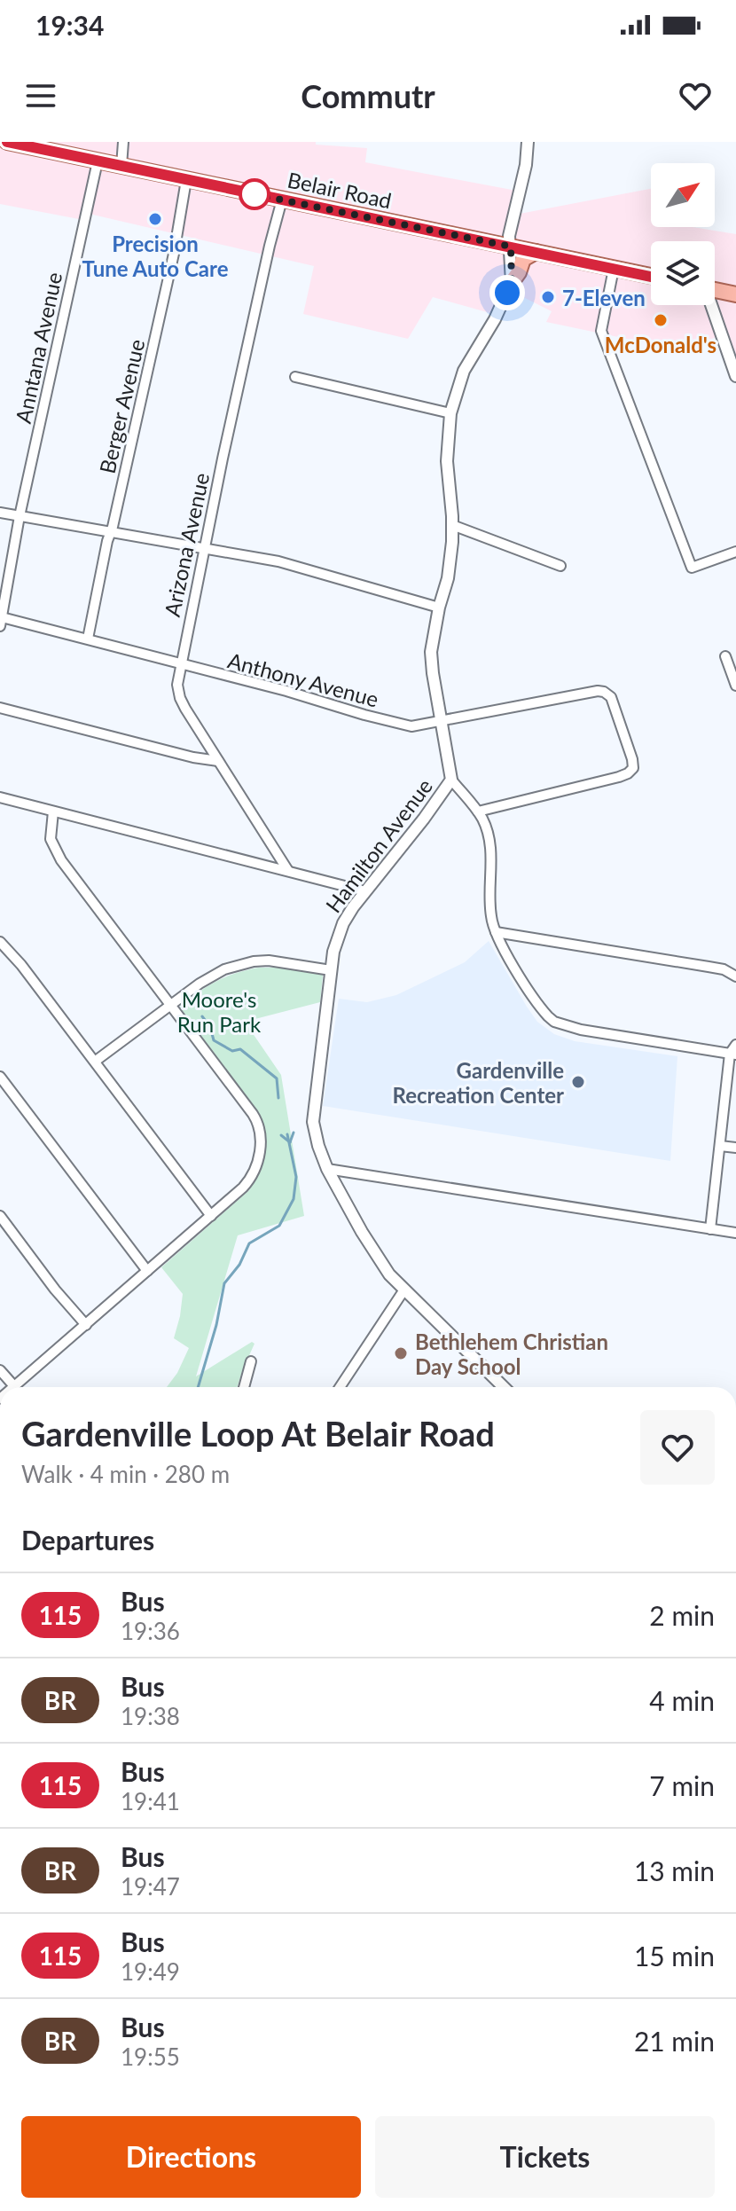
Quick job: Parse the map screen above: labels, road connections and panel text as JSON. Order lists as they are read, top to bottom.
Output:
{
  "streets": {
    "main road": ["Belair Road"],
    "street": [
      "Anntana Avenue",
      "Berger Avenue",
      "Arizona Avenue",
      "Anthony Avenue",
      "Hamilton Avenue"
    ]
  },
  "crossings": [
    ["Belair Road", "Anntana Avenue"],
    ["Belair Road", "Berger Avenue"],
    ["Belair Road", "Arizona Avenue"],
    ["Belair Road", "Hamilton Avenue"],
    ["Anntana Avenue", "Anthony Avenue"],
    ["Berger Avenue", "Anthony Avenue"],
    ["Arizona Avenue", "Anthony Avenue"],
    ["Anthony Avenue", "Hamilton Avenue"]
  ],
  "parks": ["Moore's Run Park"],
  "places": [
    "Precision Tune Auto Care",
    "7-Eleven",
    "McDonald's",
    "Gardenville Recreation Center",
    "Bethlehem Christian Day School"
  ],
  "lines": ["bus line 115"],
  "north": "top right",
  "page": {
    "status": "19:34",
    "header": "Commutr",
    "heading": [
      ["Gardenville Loop At Belair Road", "Walk · 4 min · 280 m"],
      "Departures"
    ],
    "list": [
      {
        "mark": "115",
        "name": "Bus",
        "note": "19:36",
        "value": "2 min"
      },
      {
        "mark": "BR",
        "name": "Bus",
        "note": "19:38",
        "value": "4 min"
      },
      {
        "mark": "115",
        "name": "Bus",
        "note": "19:41",
        "value": "7 min"
      },
      {
        "mark": "BR",
        "name": "Bus",
        "note": "19:47",
        "value": "13 min"
      },
      {
        "mark": "115",
        "name": "Bus",
        "note": "19:49",
        "value": "15 min"
      },
      {
        "mark": "BR",
        "name": "Bus",
        "note": "19:55",
        "value": "21 min"
      }
    ],
    "buttons": ["Directions", "Tickets"]
  }
}
